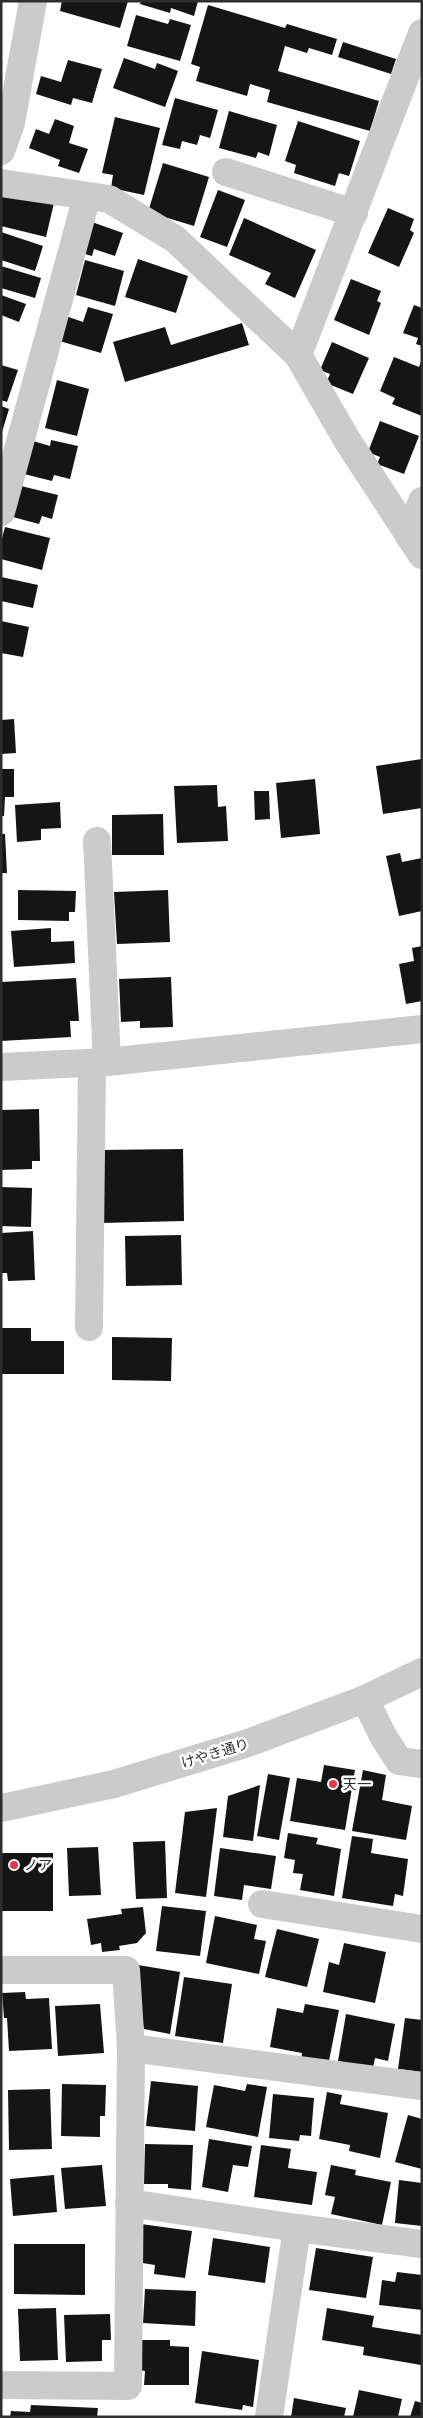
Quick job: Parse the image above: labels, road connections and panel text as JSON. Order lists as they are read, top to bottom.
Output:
{
  "streets": {
    "street": ["けやき通り"]
  },
  "places": ["天一", "ノア"]
}
